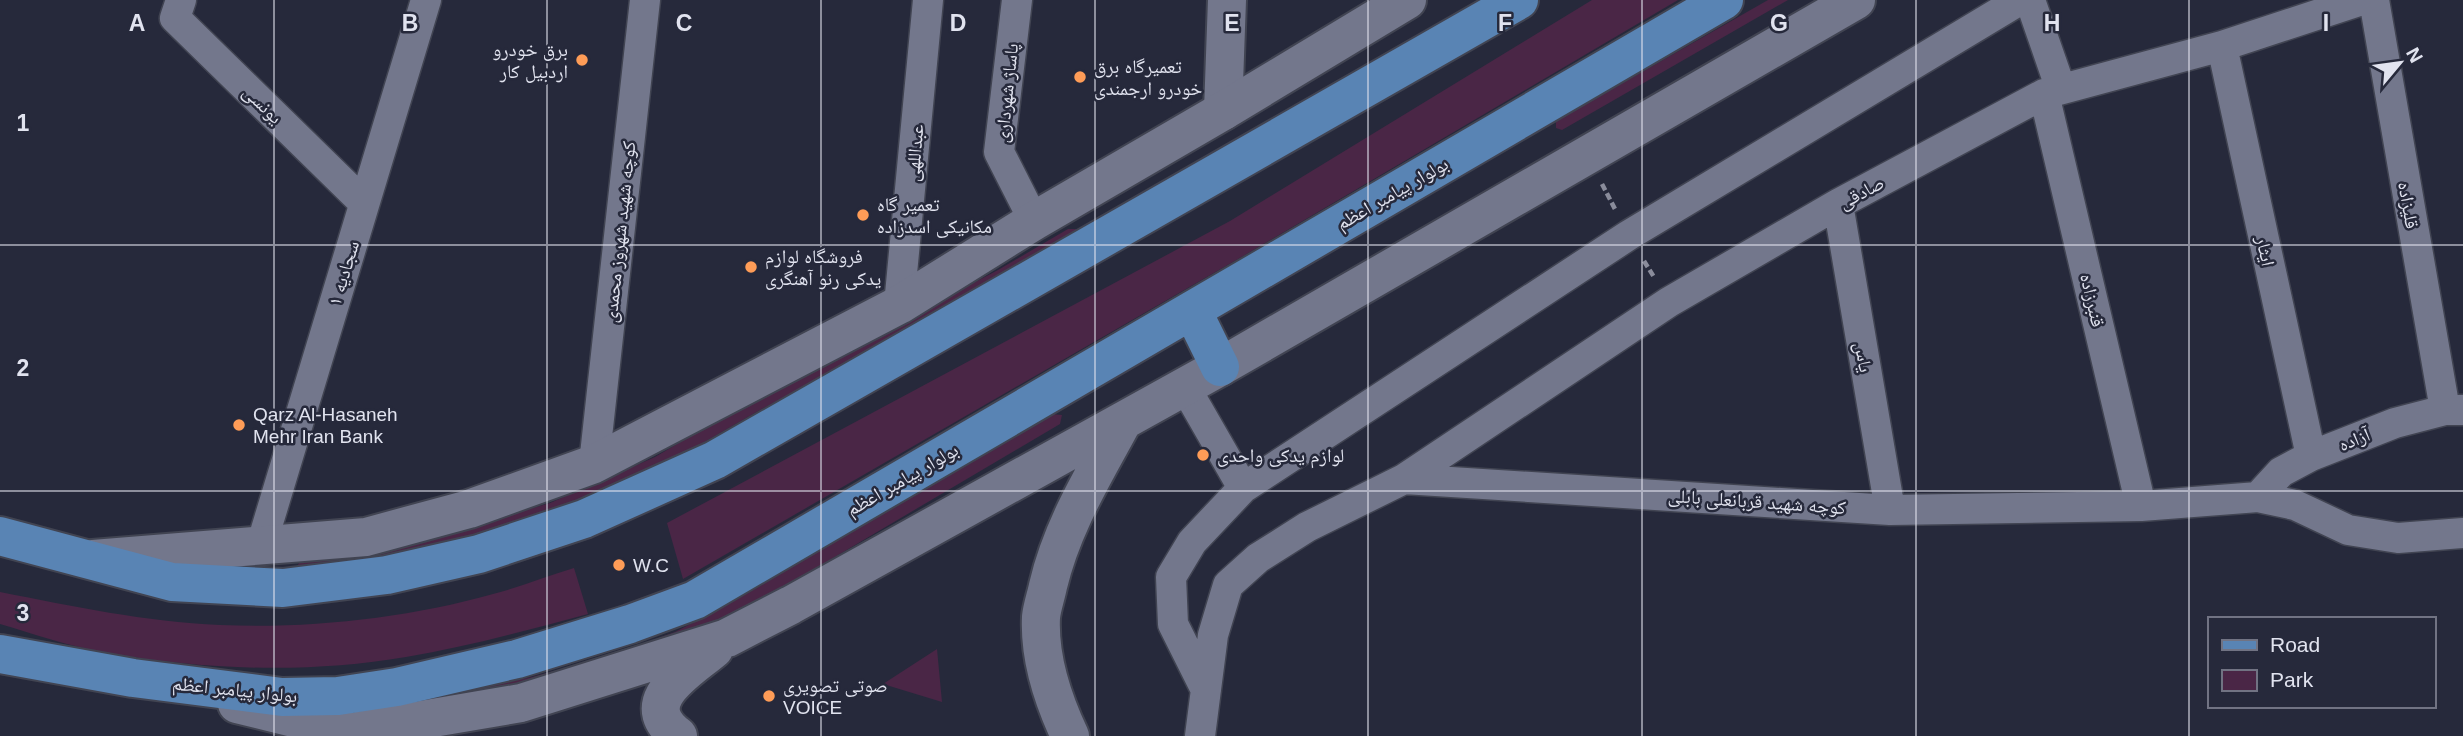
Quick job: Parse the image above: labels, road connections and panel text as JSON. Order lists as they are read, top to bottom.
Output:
{
  "streets": {
    "main road": ["بولوار پیامبر اعظم"],
    "street": [
      "پاساژ شهرداری",
      "یونسی",
      "عبداللهی",
      "صادقی",
      "قلیزاده",
      "کوچه شهید شهروز محمدی",
      "ایثار",
      "سجادیه ۱",
      "قنبرزاده",
      "یاس",
      "آزاده",
      "کوچه شهید قربانعلی بابلی"
    ]
  },
  "crossings": [
    ["یونسی", "سجادیه ۱"],
    ["صادقی", "ایثار"],
    ["صادقی", "قنبرزاده"],
    ["صادقی", "یاس"],
    ["صادقی", "کوچه شهید قربانعلی بابلی"],
    ["قلیزاده", "آزاده"],
    ["ایثار", "آزاده"],
    ["قنبرزاده", "کوچه شهید قربانعلی بابلی"],
    ["یاس", "کوچه شهید قربانعلی بابلی"],
    ["آزاده", "کوچه شهید قربانعلی بابلی"]
  ],
  "places": [
    "برق خودرو اردبیل کار",
    "تعمیرگاه برق خودرو ارجمندی",
    "تعمیر گاه مکانیکی اسدزاده",
    "فروشگاه لوازم یدکی رنو آهنگری",
    "Qarz Al-Hasaneh Mehr Iran Bank",
    "لوازم یدکی واحدی",
    "W.C",
    "صوتی تصویری VOICE"
  ],
  "legend": ["Road", "Park"],
  "north": "top right",
  "grid": {
    "columns": [
      "A",
      "B",
      "C",
      "D",
      "E",
      "F",
      "G",
      "H",
      "I"
    ],
    "rows": ["1", "2", "3"]
  }
}
